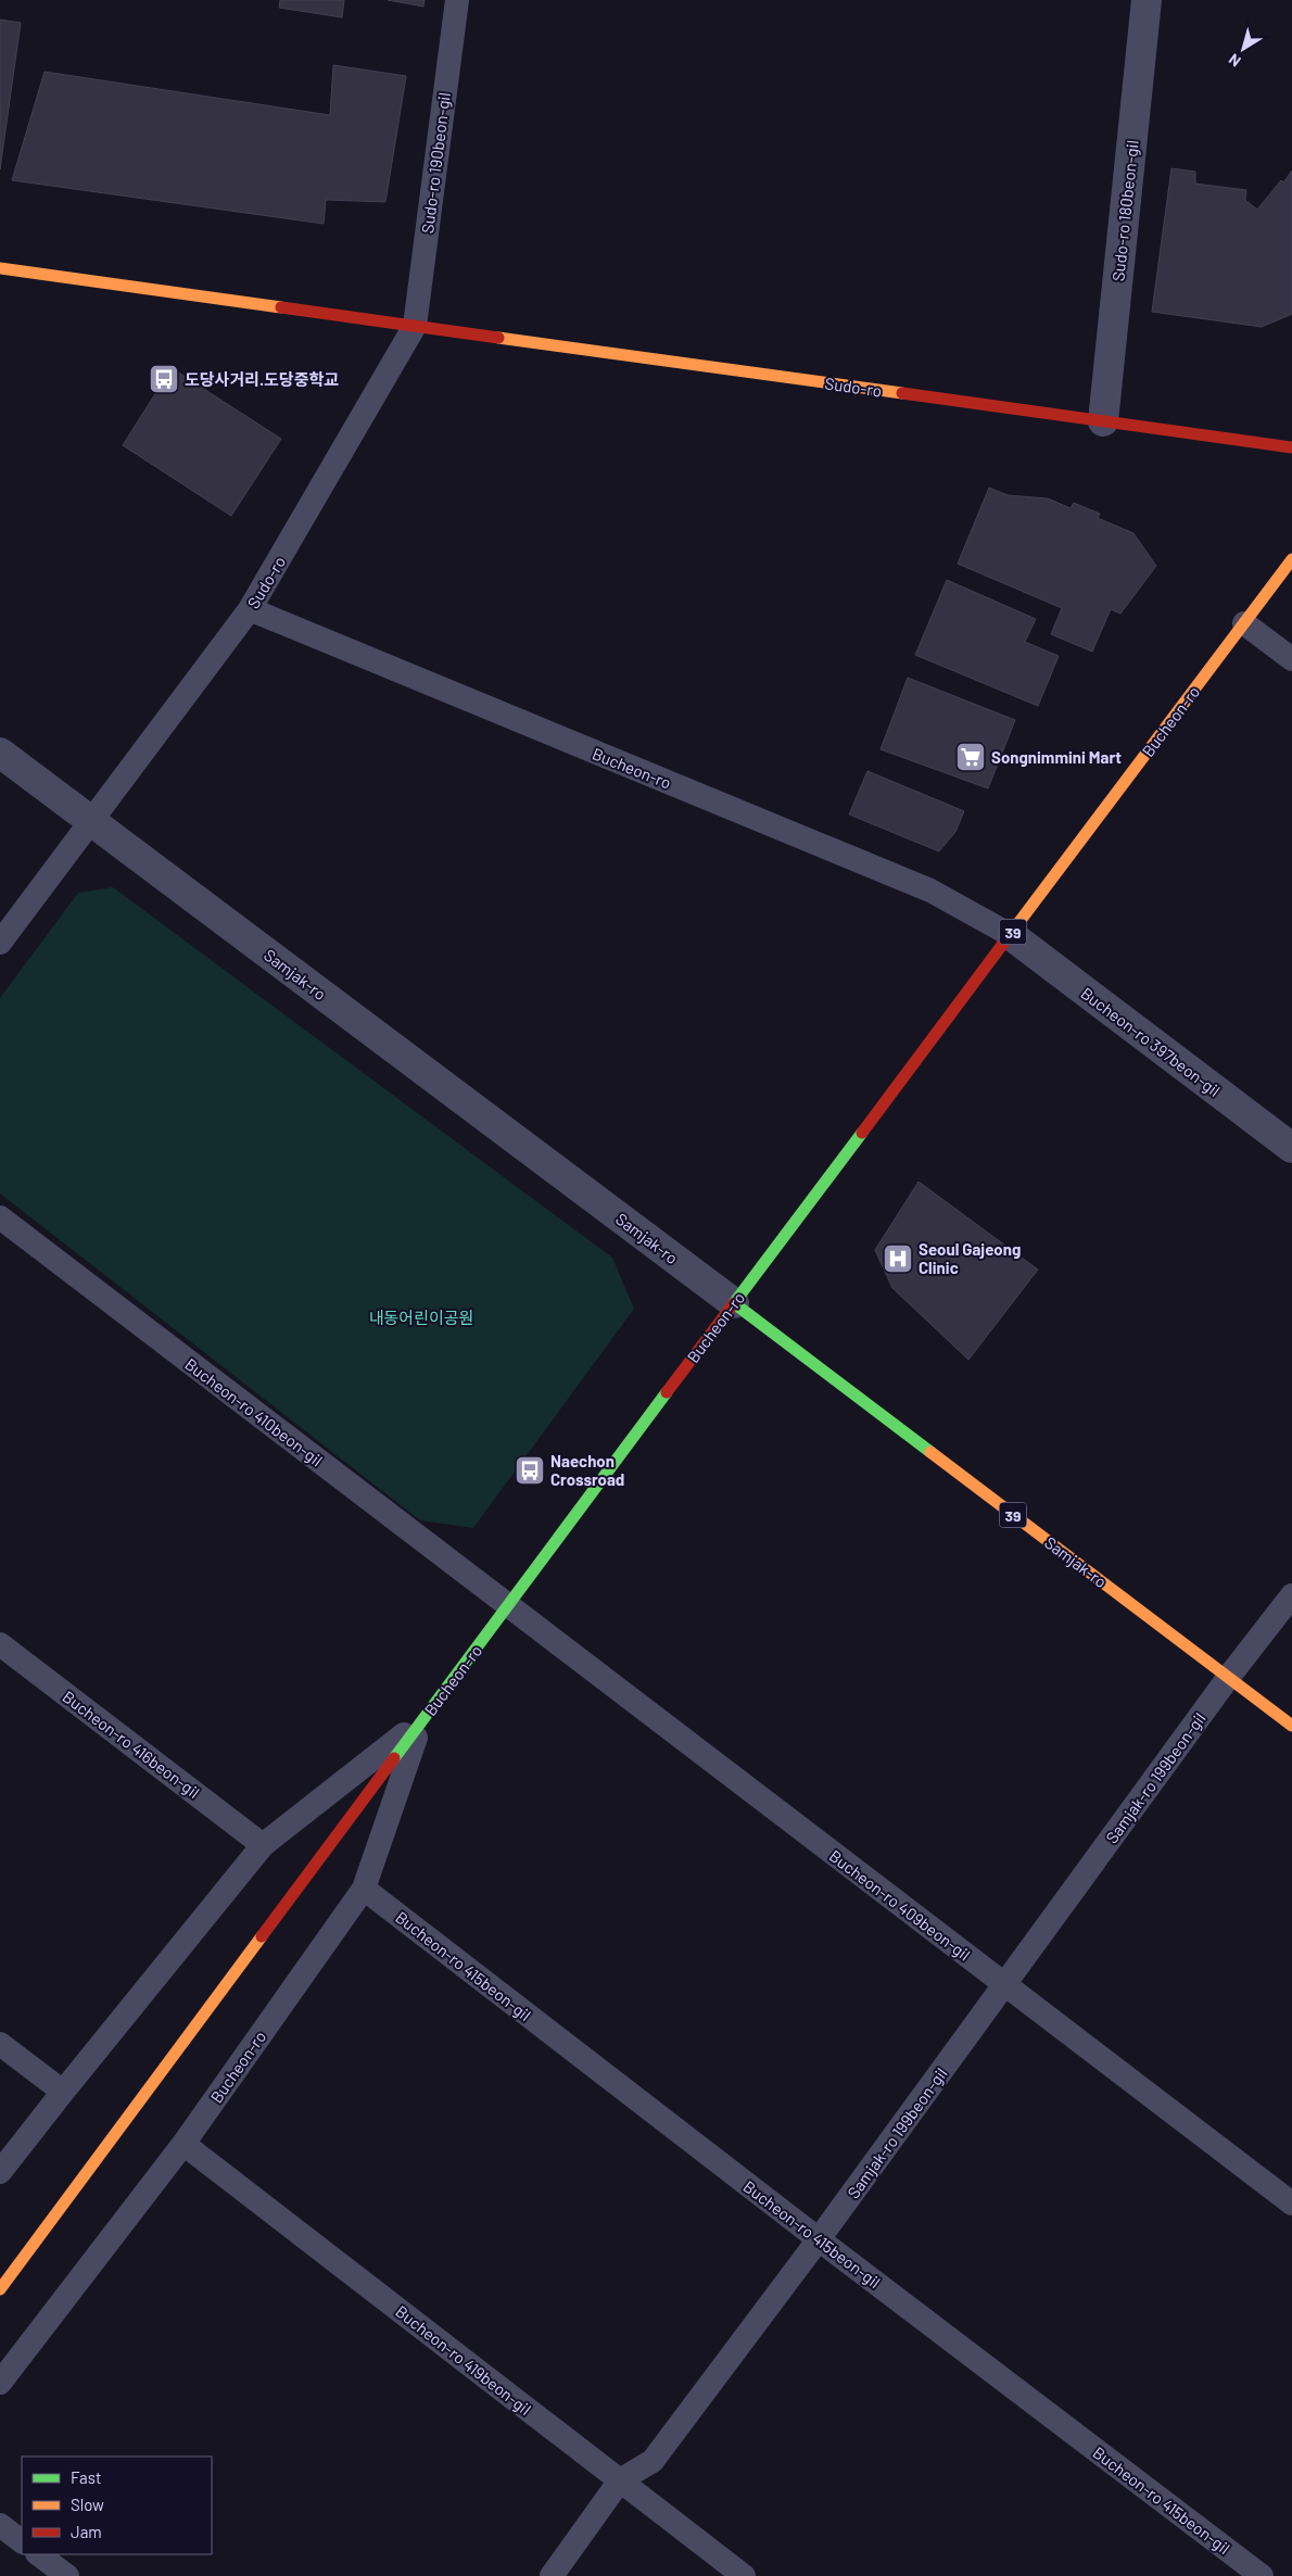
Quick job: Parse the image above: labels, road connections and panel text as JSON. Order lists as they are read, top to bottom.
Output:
{
  "streets": {
    "street": [
      "Sudo-ro 180beon-gil",
      "Sudo-ro",
      "Bucheon-ro",
      "39",
      "Samjak-ro",
      "Bucheon-ro 397beon-gil"
    ],
    "lane": [
      "Sudo-ro 190beon-gil",
      "Bucheon-ro 410beon-gil",
      "Bucheon-ro 416beon-gil",
      "Samjak-ro 199beon-gil",
      "Bucheon-ro 409beon-gil",
      "Bucheon-ro 415beon-gil",
      "Bucheon-ro 419beon-gil"
    ]
  },
  "crossings": [
    ["Sudo-ro 190beon-gil", "Sudo-ro"],
    ["Sudo-ro 180beon-gil", "Sudo-ro"],
    ["Sudo-ro", "Bucheon-ro"],
    ["Sudo-ro", "Samjak-ro"],
    ["Bucheon-ro", "Samjak-ro"],
    ["Bucheon-ro", "Bucheon-ro 397beon-gil"],
    ["Bucheon-ro", "Bucheon-ro 410beon-gil"],
    ["Bucheon-ro", "Bucheon-ro 416beon-gil"],
    ["Bucheon-ro", "Bucheon-ro 409beon-gil"],
    ["Bucheon-ro", "Bucheon-ro 415beon-gil"],
    ["Bucheon-ro", "Bucheon-ro 419beon-gil"],
    ["Samjak-ro", "Samjak-ro 199beon-gil"],
    ["Bucheon-ro 410beon-gil", "Bucheon-ro 409beon-gil"],
    ["Samjak-ro 199beon-gil", "Bucheon-ro 409beon-gil"],
    ["Samjak-ro 199beon-gil", "Bucheon-ro 415beon-gil"],
    ["Samjak-ro 199beon-gil", "Bucheon-ro 419beon-gil"]
  ],
  "parks": ["내동어린이공원"],
  "places": {
    "bus stop": ["도당사거리.도당중학교", "Naechon Crossroad"],
    "supermarket": ["Songnimmini Mart"],
    "hospital": ["Seoul Gajeong Clinic"]
  },
  "legend": ["Fast", "Slow", "Jam"],
  "north": "bottom left"
}
